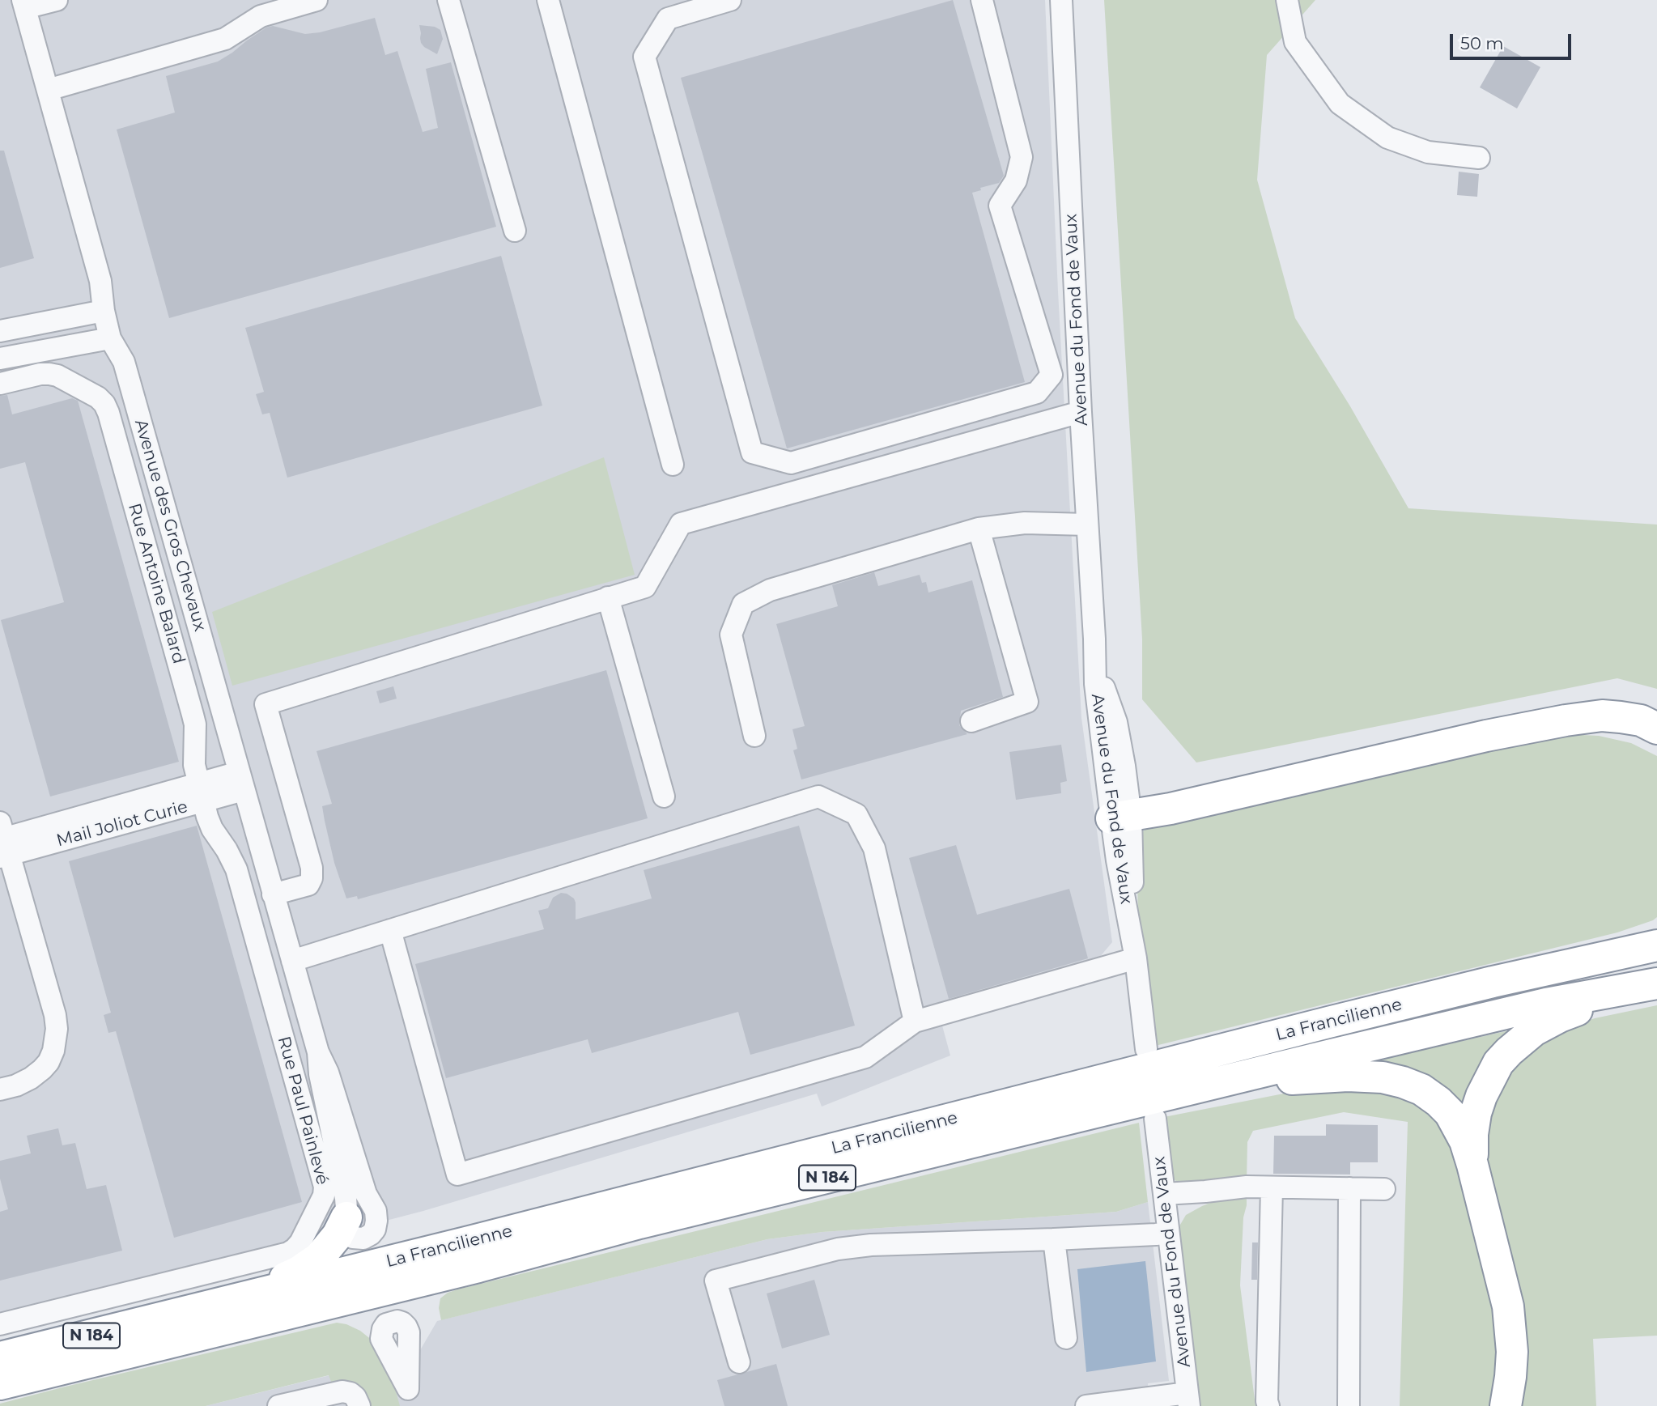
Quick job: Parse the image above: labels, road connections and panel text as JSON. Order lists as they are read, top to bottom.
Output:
{
  "streets": {
    "highway": ["La Francilienne", "N 184"],
    "street": [
      "Avenue du Fond de Vaux",
      "Avenue des Gros Chevaux",
      "Rue Antoine Balard",
      "Mail Joliot Curie",
      "Rue Paul Painlevé"
    ]
  },
  "crossings": [
    ["Avenue des Gros Chevaux", "Mail Joliot Curie"],
    ["Rue Antoine Balard", "Mail Joliot Curie"],
    ["Rue Antoine Balard", "Rue Paul Painlevé"]
  ],
  "scale_bar": "50 m"
}
